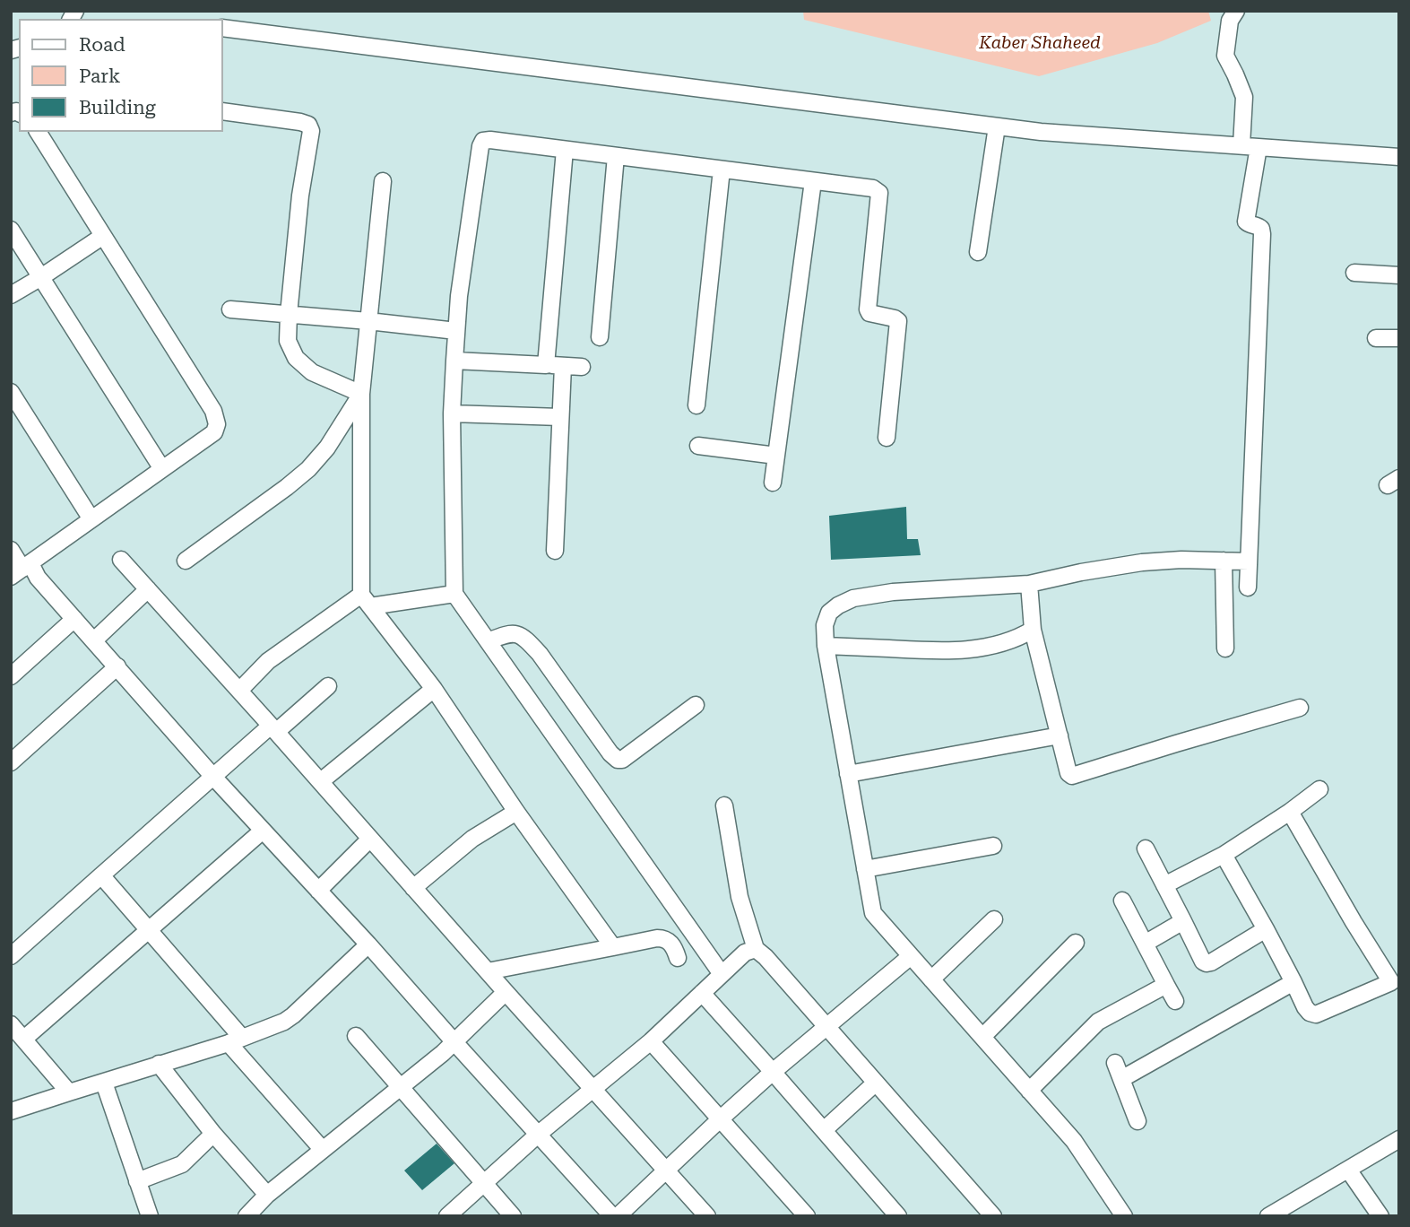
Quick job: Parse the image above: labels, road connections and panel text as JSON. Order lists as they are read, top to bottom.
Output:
{
  "parks": ["Kaber Shaheed"],
  "legend": ["Road", "Park", "Building"]
}
